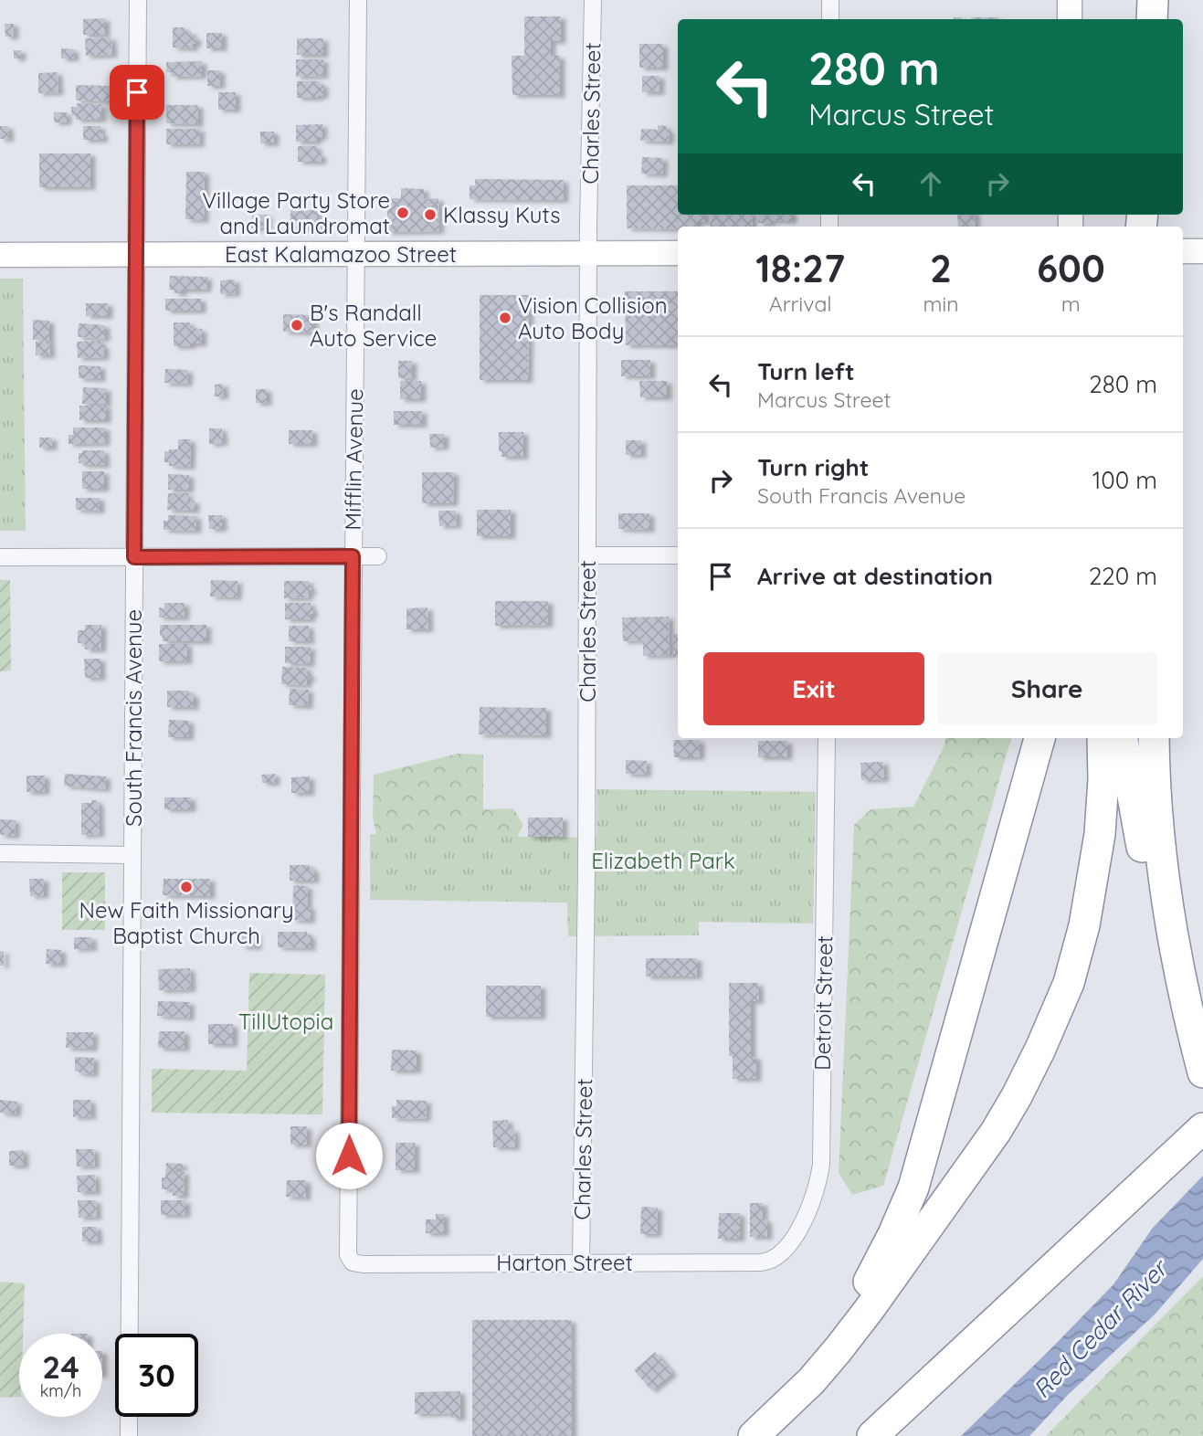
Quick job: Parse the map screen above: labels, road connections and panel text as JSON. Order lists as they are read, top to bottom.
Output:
{
  "streets": {
    "street": [
      "Charles Street",
      "East Kalamazoo Street",
      "Mifflin Avenue",
      "South Francis Avenue",
      "Detroit Street",
      "Harton Street"
    ]
  },
  "crossings": [
    ["Charles Street", "East Kalamazoo Street"],
    ["Charles Street", "Harton Street"],
    ["East Kalamazoo Street", "Mifflin Avenue"],
    ["East Kalamazoo Street", "South Francis Avenue"],
    ["Mifflin Avenue", "Harton Street"],
    ["Detroit Street", "Harton Street"]
  ],
  "water": ["Red Cedar River"],
  "parks": ["Elizabeth Park", "TillUtopia"],
  "places": [
    "Village Party Store and Laundromat",
    "Klassy Kuts",
    "Vision Collision Auto Body",
    "B's Randall Auto Service",
    "New Faith Missionary Baptist Church"
  ],
  "page": {
    "turn": ["280 m", "Marcus Street"],
    "eta": [
      "18:27",
      "Arrival",
      "2",
      "min",
      "600",
      "m"
    ],
    "list": [
      {
        "name": "Turn left",
        "note": "Marcus Street",
        "value": "280 m"
      },
      {
        "name": "Turn right",
        "note": "South Francis Avenue",
        "value": "100 m"
      },
      {
        "name": "Arrive at destination",
        "value": "220 m"
      }
    ],
    "buttons": ["Exit", "Share"],
    "speed": "24 km/h",
    "limit": "30"
  }
}
